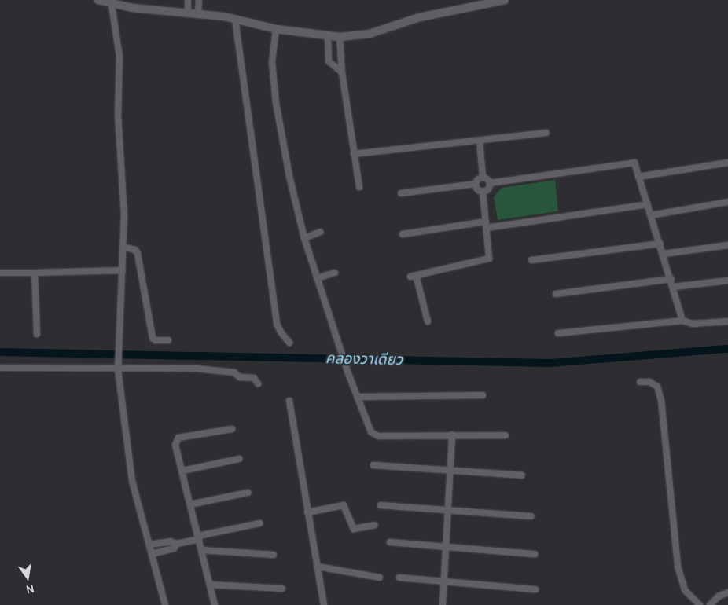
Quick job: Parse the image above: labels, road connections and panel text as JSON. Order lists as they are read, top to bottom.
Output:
{
  "water": ["คลองวาเดียว"],
  "north": "bottom"
}
